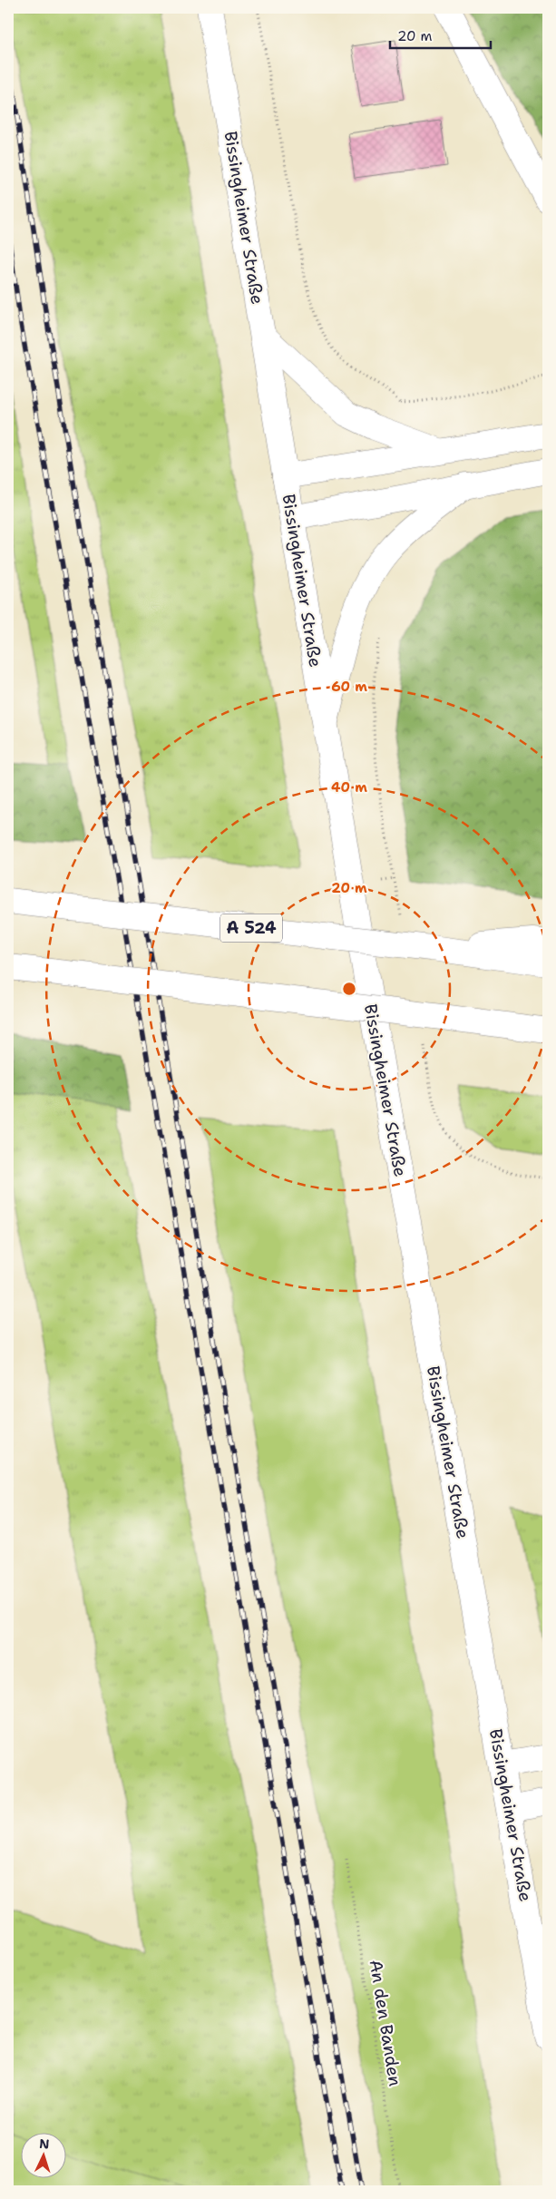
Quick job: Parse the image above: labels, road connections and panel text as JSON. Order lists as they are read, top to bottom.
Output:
{
  "streets": {
    "main road": ["Bissingheimer Straße", "A 524"],
    "path": ["An den Banden"]
  },
  "scale_bar": "20 m",
  "north": "top",
  "rings": ["60 m", "40 m", "20 m"]
}
